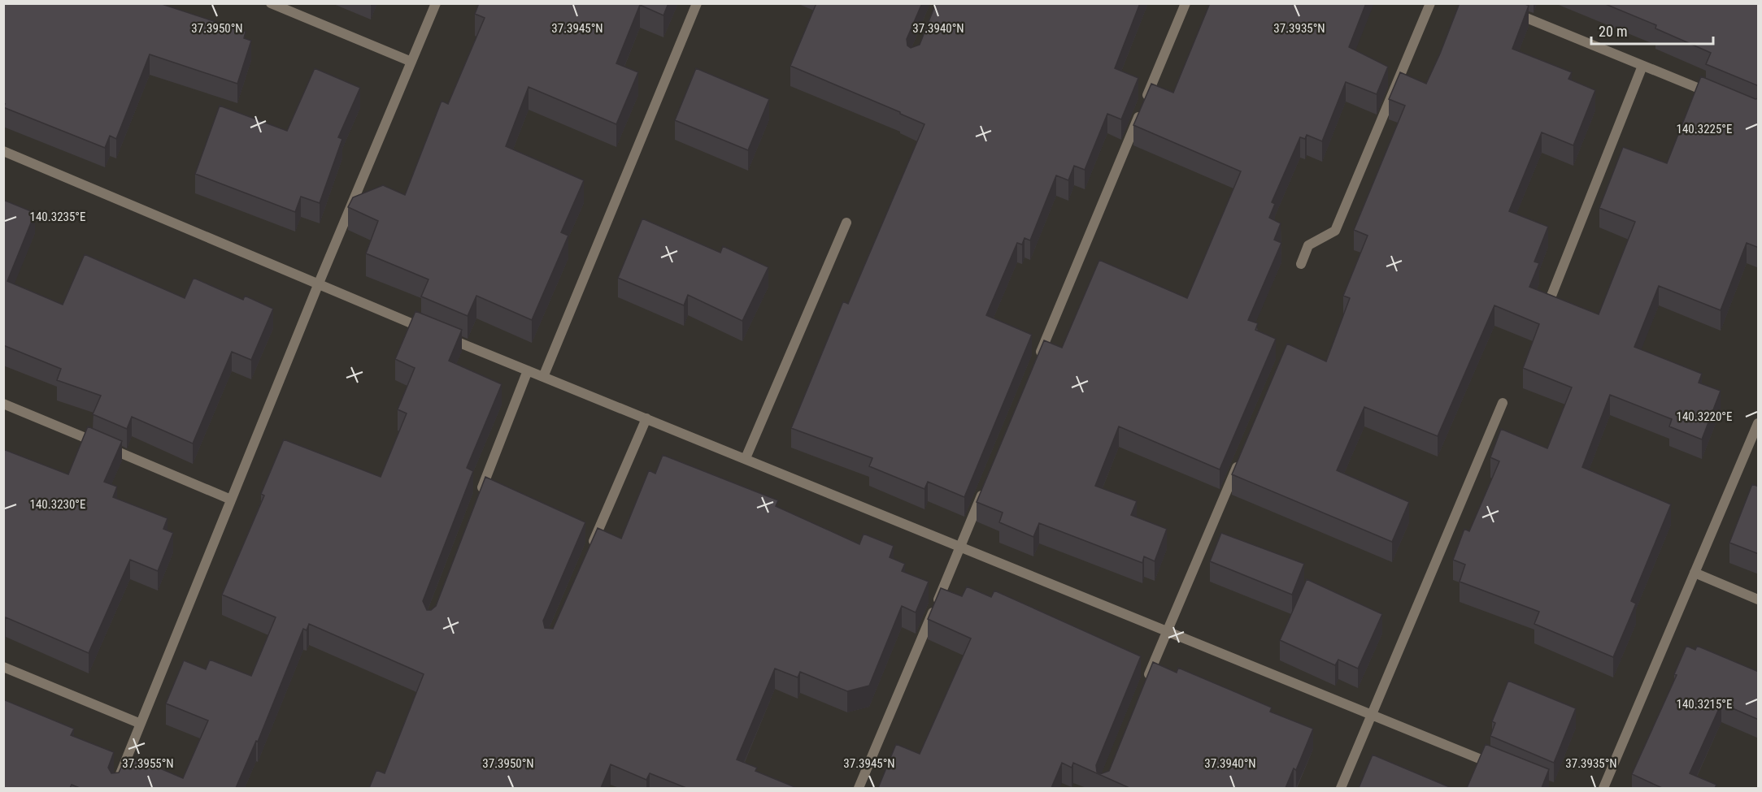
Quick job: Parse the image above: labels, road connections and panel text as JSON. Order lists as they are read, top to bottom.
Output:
{
  "scale_bar": "20 m",
  "coordinates": [
    "37.3950°N",
    "37.3945°N",
    "37.3940°N",
    "37.3935°N",
    "140.3225°E",
    "140.3235°E",
    "140.3220°E",
    "140.3230°E",
    "140.3215°E",
    "37.3955°N"
  ]
}
